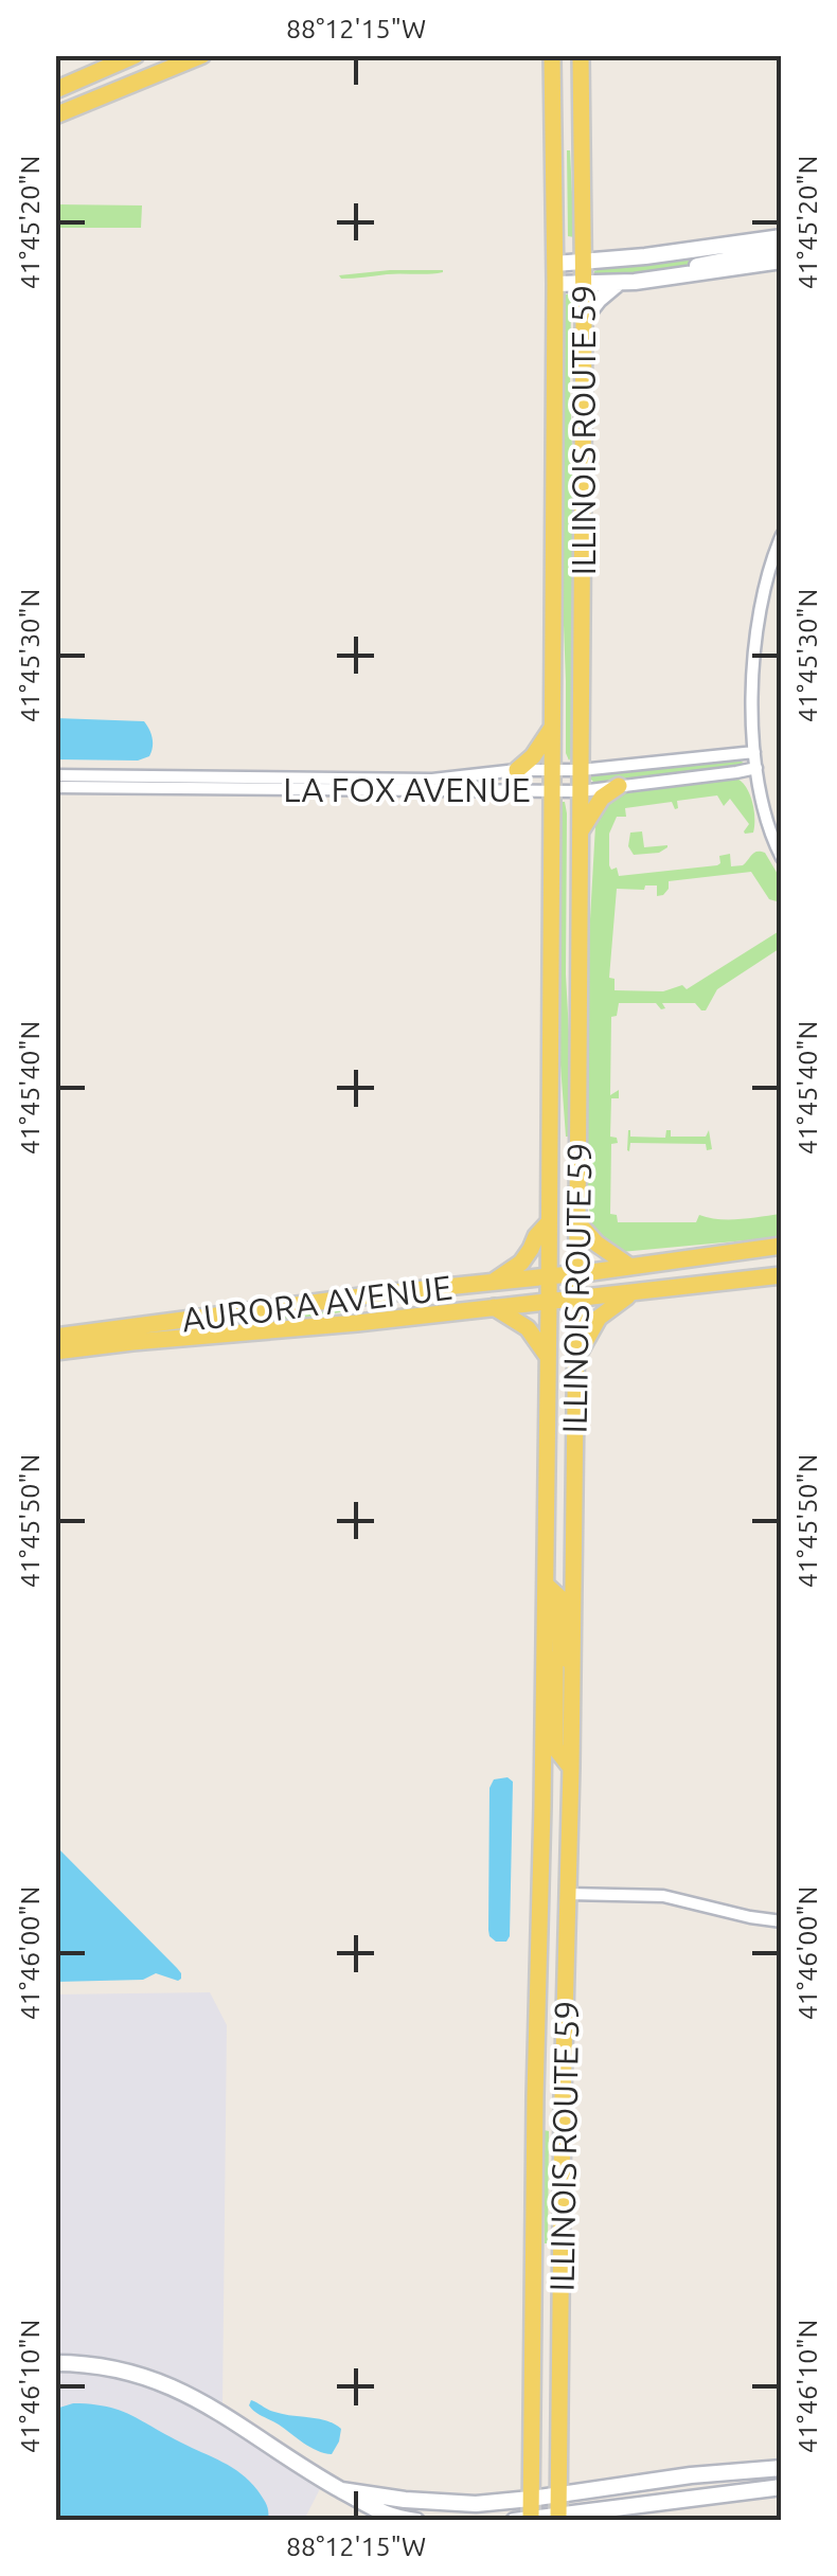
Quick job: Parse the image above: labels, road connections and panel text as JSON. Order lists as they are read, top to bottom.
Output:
{
  "streets": {
    "main road": ["ILLINOIS ROUTE 59", "AURORA AVENUE"],
    "street": ["LA FOX AVENUE"]
  },
  "crossings": [
    ["ILLINOIS ROUTE 59", "LA FOX AVENUE"],
    ["ILLINOIS ROUTE 59", "AURORA AVENUE"]
  ],
  "coordinates": [
    "88°12'15\"W",
    "41°45'20\"N",
    "41°45'30\"N",
    "41°45'40\"N",
    "41°45'50\"N",
    "41°46'00\"N",
    "41°46'10\"N"
  ]
}
